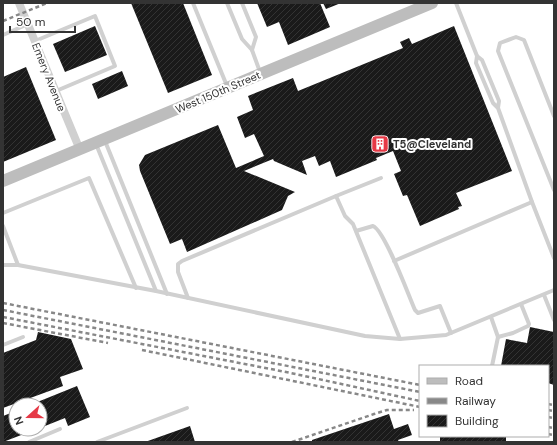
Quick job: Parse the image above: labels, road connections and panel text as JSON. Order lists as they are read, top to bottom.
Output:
{
  "streets": {
    "main road": ["West 150th Street"],
    "street": ["Emery Avenue"]
  },
  "crossings": [
    ["Emery Avenue", "West 150th Street"]
  ],
  "places": {
    "building": ["T5@Cleveland"]
  },
  "legend": ["Road", "Railway", "Building"],
  "scale_bar": "50 m",
  "north": "left"
}
